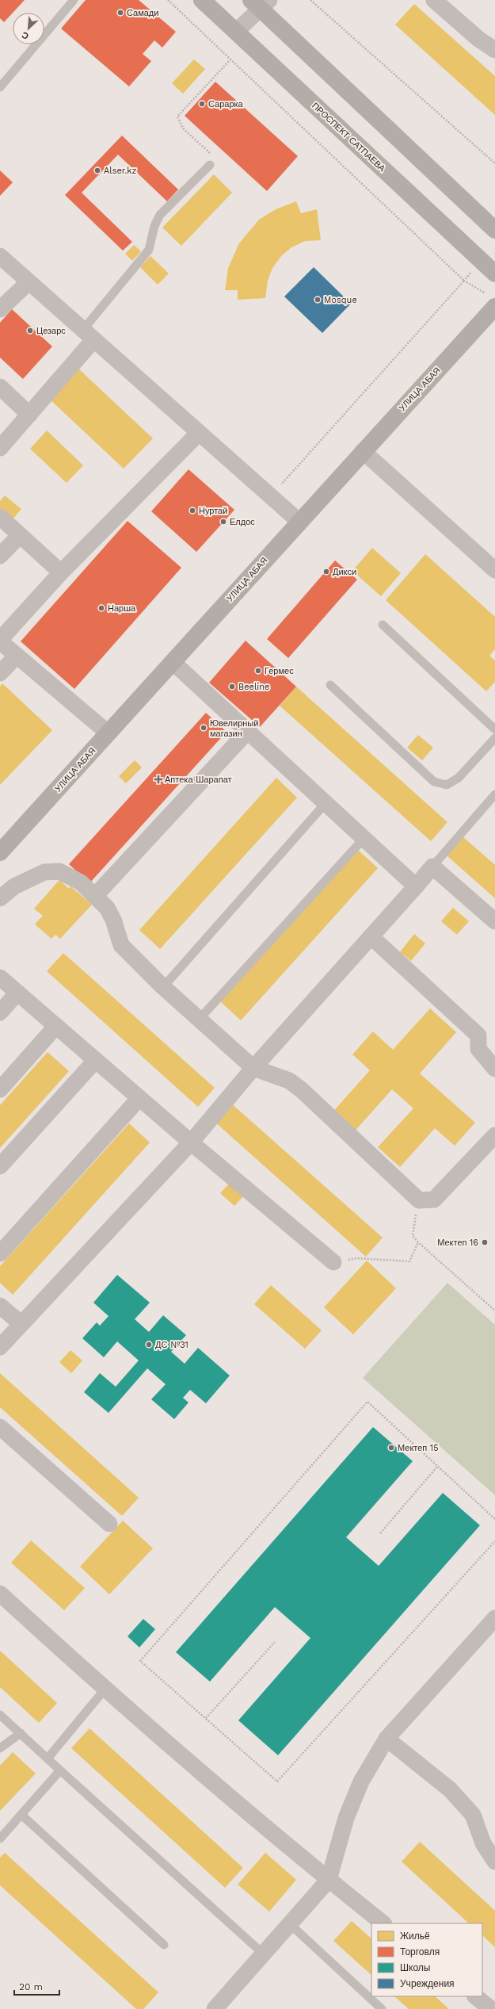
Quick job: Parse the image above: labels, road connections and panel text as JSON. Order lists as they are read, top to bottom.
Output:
{
  "streets": {
    "street": ["ПРОСПЕКТ САТПАЕВА", "УЛИЦА АБАЯ"]
  },
  "places": {
    "other": [
      "Самади",
      "Сарарка",
      "Alser.kz",
      "Mosque",
      "Цезарс",
      "Нуртай",
      "Елдос",
      "Дикси",
      "Нарша",
      "Гермес",
      "Beeline",
      "Ювелирный магазин",
      "Мектеп 16",
      "ДС №31",
      "Мектеп 15"
    ],
    "health": ["Аптека Шарапат"]
  },
  "legend": [
    "Жильё",
    "Торговля",
    "Школы",
    "Учреждения"
  ],
  "scale_bar": "20 m",
  "north": "bottom left"
}
